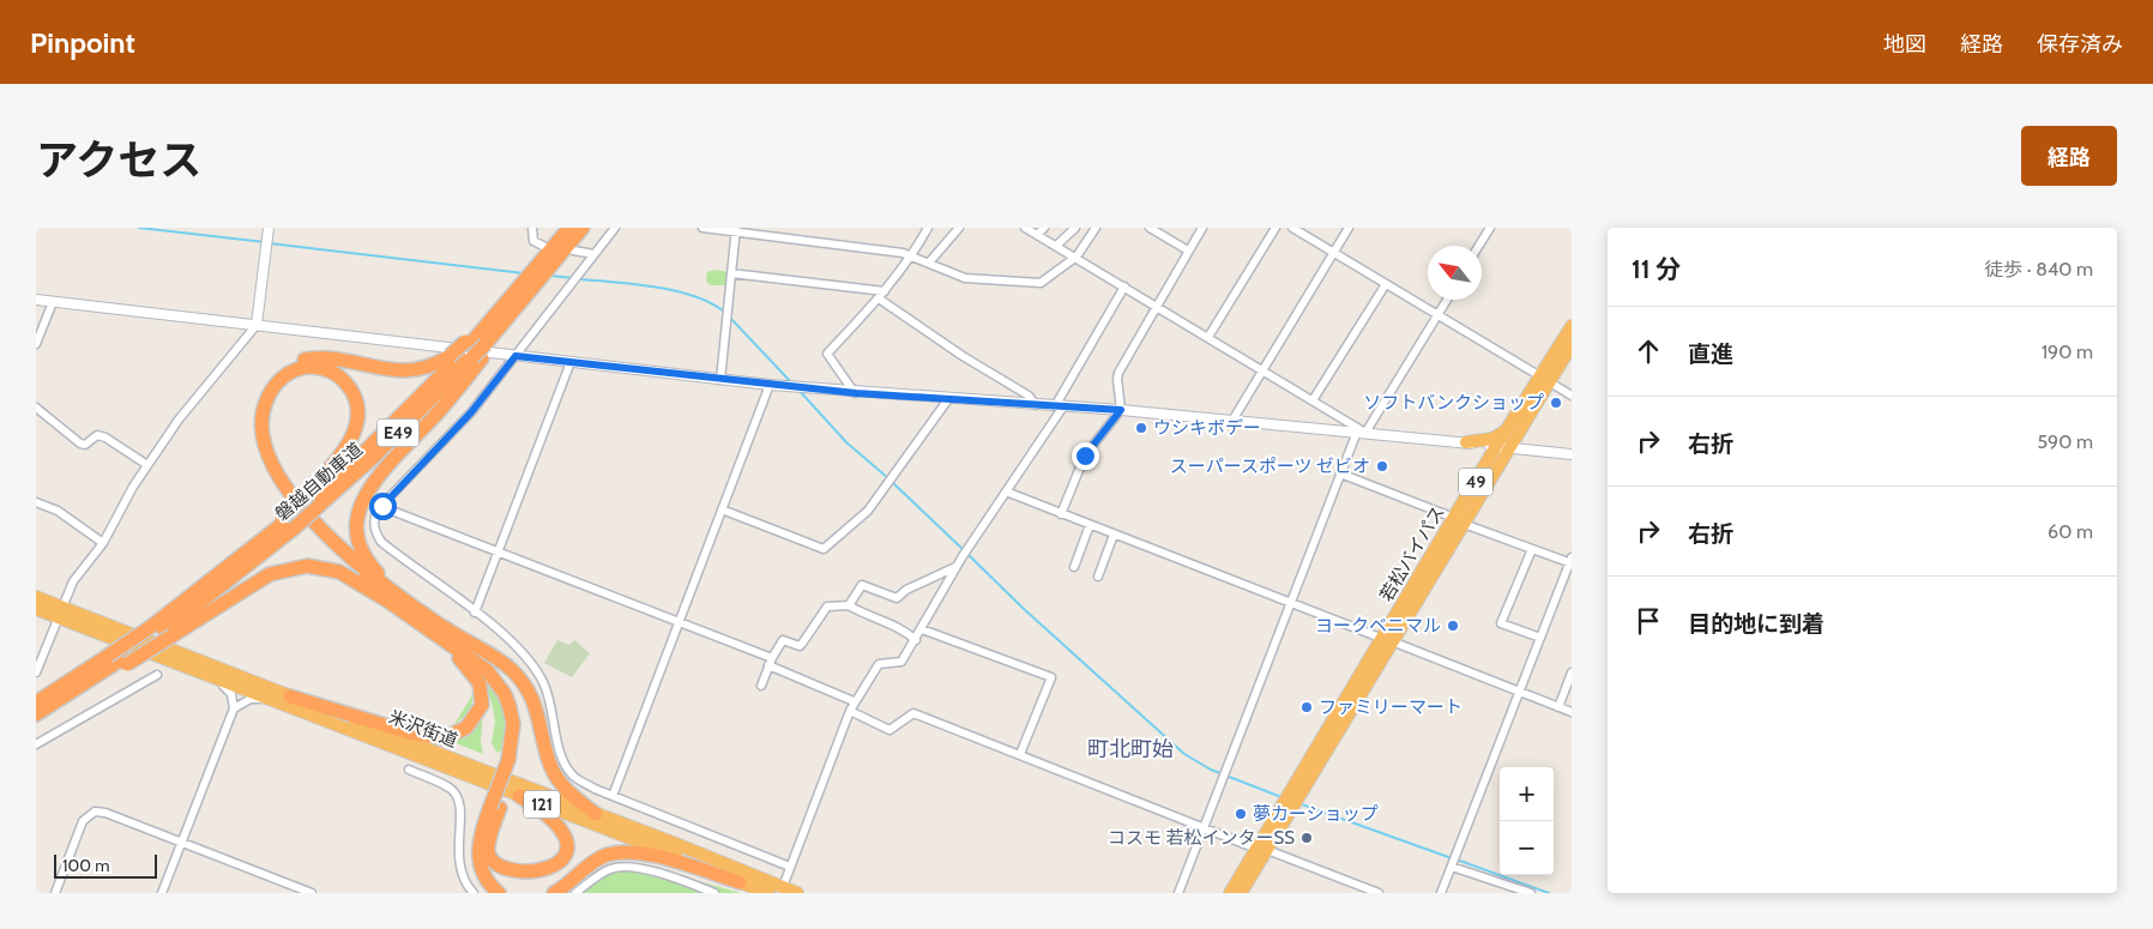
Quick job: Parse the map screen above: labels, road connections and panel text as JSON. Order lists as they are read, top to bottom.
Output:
{
  "streets": {
    "highway": [
      "E49",
      "磐越自動車道",
      "49",
      "若松バイパス",
      "米沢街道",
      "121"
    ]
  },
  "districts": ["町北町始"],
  "places": [
    "ソフトバンクショップ",
    "ウシキボデー",
    "スーパースポーツ ゼビオ",
    "ヨークベニマル",
    "ファミリーマート",
    "夢カーショップ",
    "コスモ 若松インターSS"
  ],
  "scale_bar": "100 m",
  "north": "top left",
  "page": {
    "header": "Pinpoint",
    "nav": ["地図", "経路", "保存済み"],
    "title": "アクセス",
    "buttons": "経路",
    "heading": ["11 分", "徒歩 · 840 m"],
    "list": [
      ["直進", "190 m"],
      ["右折", "590 m"],
      ["右折", "60 m"],
      "目的地に到着"
    ],
    "map_buttons": ["+", "−"],
    "scale": "100 m"
  }
}
